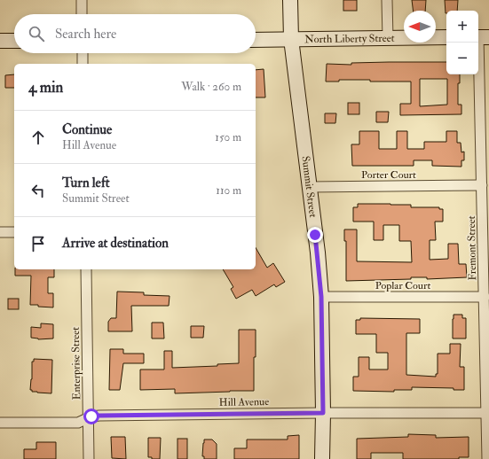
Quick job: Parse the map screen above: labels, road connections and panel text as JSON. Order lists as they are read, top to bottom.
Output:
{
  "streets": {
    "main road": ["North Liberty Street", "Summit Street"],
    "street": [
      "Porter Court",
      "Fremont Street",
      "Poplar Court",
      "Enterprise Street",
      "Hill Avenue"
    ]
  },
  "crossings": [
    ["North Liberty Street", "Summit Street"],
    ["Porter Court", "Summit Street"],
    ["Porter Court", "Fremont Street"],
    ["Summit Street", "Poplar Court"],
    ["Summit Street", "Hill Avenue"],
    ["Fremont Street", "Poplar Court"],
    ["Fremont Street", "Hill Avenue"],
    ["Enterprise Street", "Hill Avenue"]
  ],
  "north": "left",
  "page": {
    "map_buttons": ["+", "−"],
    "search": "Search here",
    "heading": ["4 min", "Walk · 260 m"],
    "list": [
      ["Continue", "Hill Avenue", "150 m"],
      ["Turn left", "Summit Street", "110 m"],
      "Arrive at destination"
    ]
  }
}
